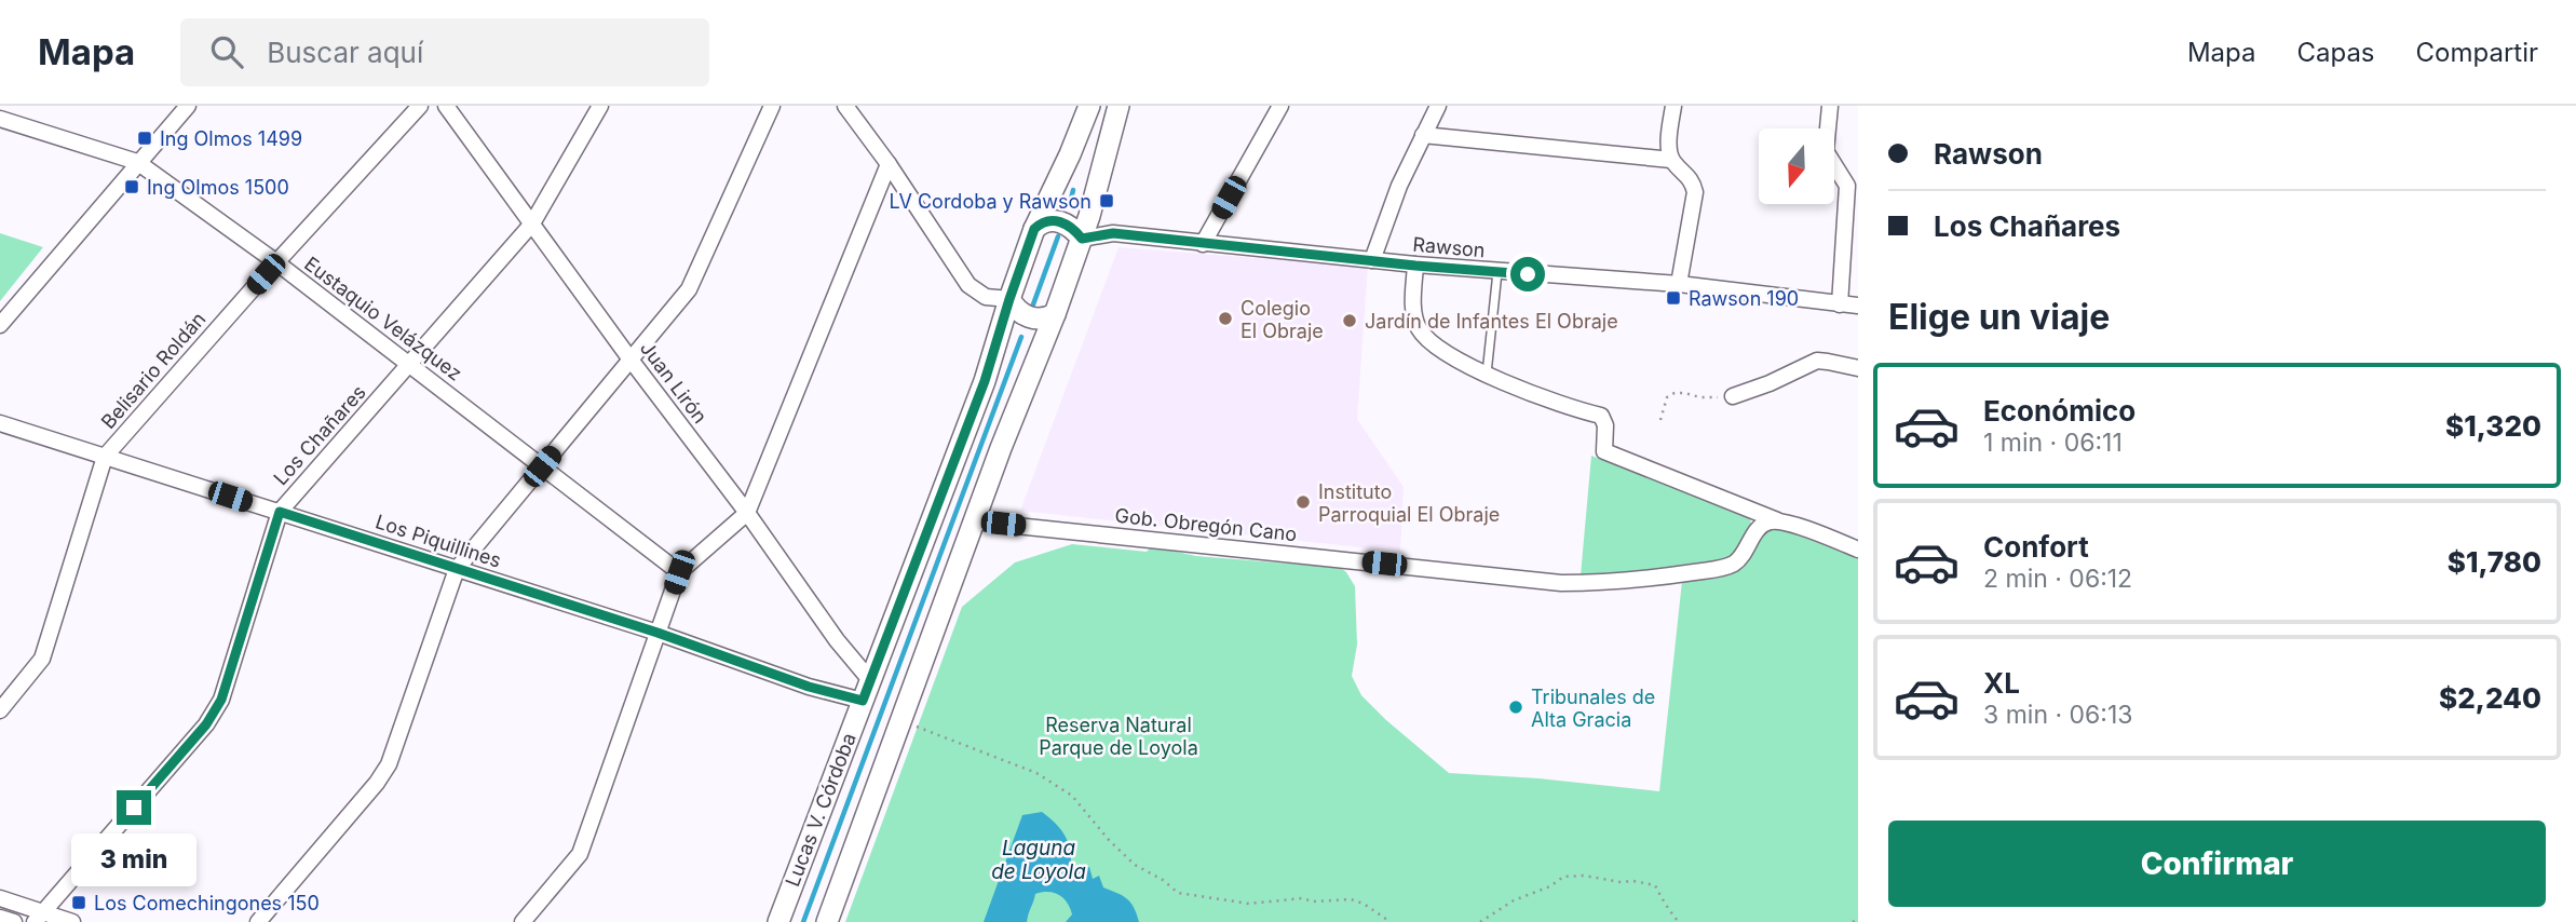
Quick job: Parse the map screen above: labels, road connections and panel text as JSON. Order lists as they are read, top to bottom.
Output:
{
  "streets": {
    "main road": ["Lucas V. Córdoba"],
    "street": [
      "Rawson",
      "Eustaquio Velázquez",
      "Belisario Roldán",
      "Juan Lirón",
      "Los Chañares",
      "Gob. Obregón Cano",
      "Los Piquillines"
    ]
  },
  "crossings": [
    ["Eustaquio Velázquez", "Belisario Roldán"],
    ["Eustaquio Velázquez", "Los Chañares"],
    ["Belisario Roldán", "Los Piquillines"],
    ["Juan Lirón", "Los Chañares"],
    ["Juan Lirón", "Lucas V. Córdoba"],
    ["Los Chañares", "Los Piquillines"],
    ["Los Piquillines", "Lucas V. Córdoba"]
  ],
  "water": ["Laguna de Loyola"],
  "parks": ["Reserva Natural Parque de Loyola"],
  "places": {
    "transit": [
      "Ing Olmos 1499",
      "Ing Olmos 1500",
      "LV Cordoba y Rawson",
      "Rawson 190",
      "Los Comechingones 150"
    ],
    "other": [
      "Colegio El Obraje",
      "Jardín de Infantes El Obraje",
      "Instituto Parroquial El Obraje",
      "Tribunales de Alta Gracia"
    ]
  },
  "north": "bottom",
  "page": {
    "header": "Mapa",
    "search": "Buscar aquí",
    "nav": ["Mapa", "Capas", "Compartir"],
    "banner": ["Rawson", "Los Chañares"],
    "heading": "Elige un viaje",
    "list": [
      {
        "name": "Económico",
        "note": "1 min · 06:11",
        "value": "$1,320"
      },
      {
        "name": "Confort",
        "note": "2 min · 06:12",
        "value": "$1,780"
      },
      {
        "name": "XL",
        "note": "3 min · 06:13",
        "value": "$2,240"
      }
    ],
    "buttons": "Confirmar",
    "bubble": "3 min"
  }
}
